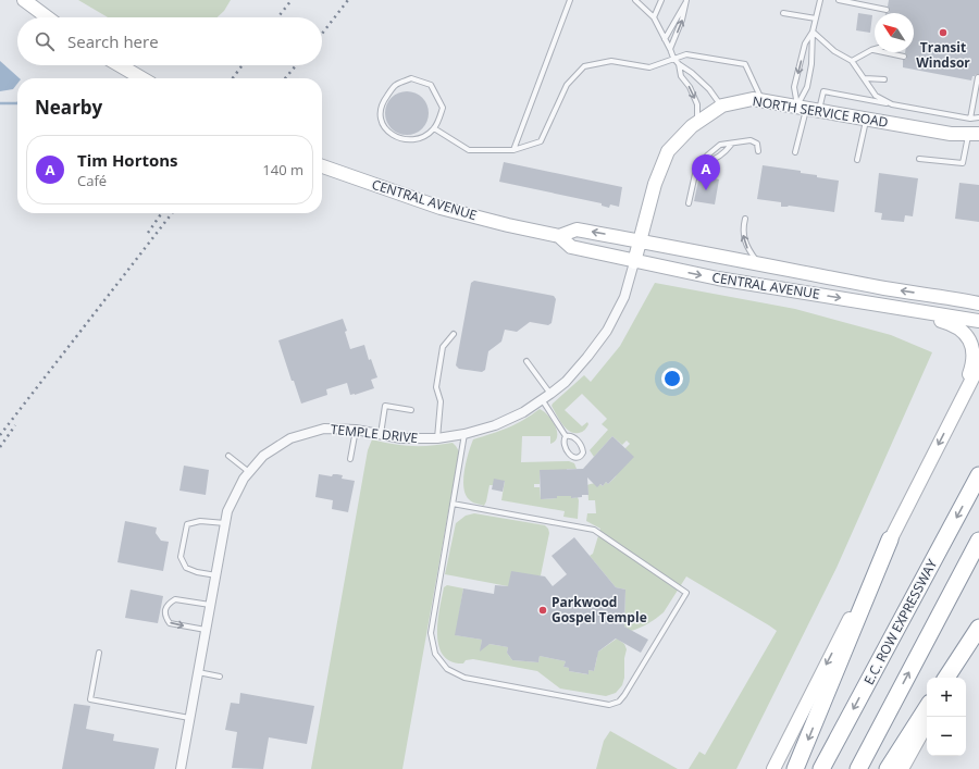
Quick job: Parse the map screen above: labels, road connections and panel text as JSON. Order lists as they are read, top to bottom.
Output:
{
  "streets": {
    "highway": ["E.C. ROW EXPRESSWAY"],
    "street": ["NORTH SERVICE ROAD", "CENTRAL AVENUE", "TEMPLE DRIVE"]
  },
  "crossings": [
    ["NORTH SERVICE ROAD", "CENTRAL AVENUE"],
    ["NORTH SERVICE ROAD", "TEMPLE DRIVE"],
    ["CENTRAL AVENUE", "TEMPLE DRIVE"]
  ],
  "places": ["Transit Windsor", "Parkwood Gospel Temple"],
  "north": "top left",
  "page": {
    "search": "Search here",
    "heading": "Nearby",
    "list": [
      {
        "mark": "A",
        "name": "Tim Hortons",
        "note": "Café",
        "value": "140 m"
      }
    ],
    "pins": "A",
    "map_buttons": ["+", "−"]
  }
}
